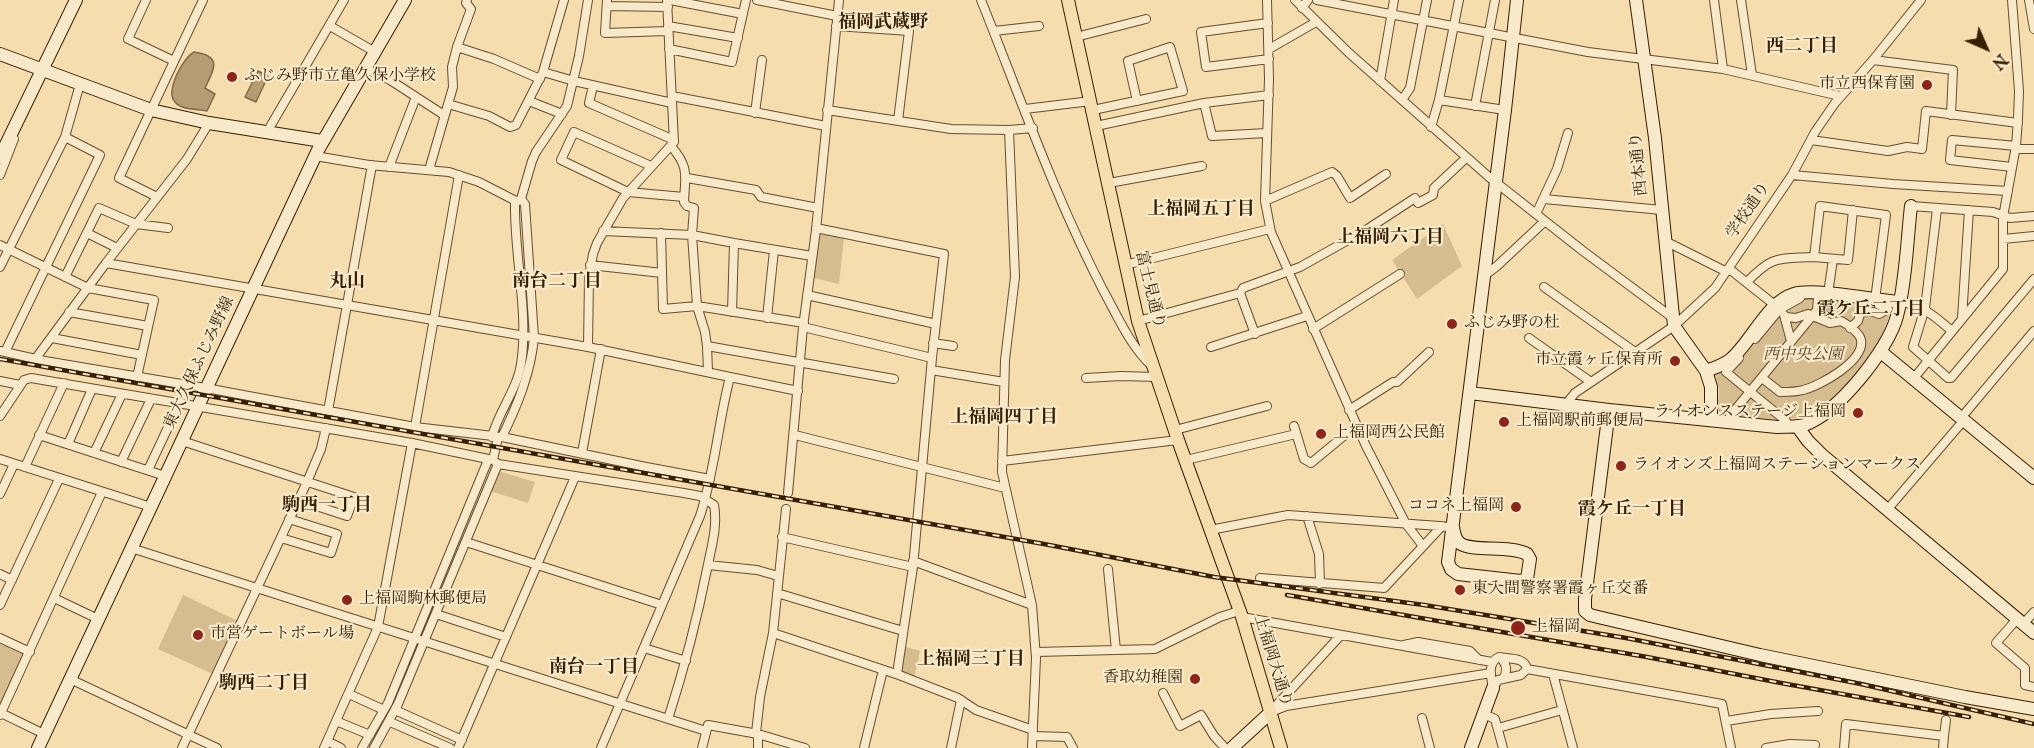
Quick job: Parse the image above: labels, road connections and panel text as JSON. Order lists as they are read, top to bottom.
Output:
{
  "streets": {
    "main road": ["富士見通り", "上福岡大通り"],
    "street": ["西本通り", "学校通り", "東大久保ふじみ野線"]
  },
  "crossings": [
    ["西本通り", "学校通り"],
    ["富士見通り", "上福岡大通り"]
  ],
  "districts": [
    "福岡武蔵野",
    "西二丁目",
    "上福岡五丁目",
    "上福岡六丁目",
    "丸山",
    "南台二丁目",
    "霞ケ丘二丁目",
    "上福岡四丁目",
    "駒西一丁目",
    "霞ケ丘一丁目",
    "上福岡三丁目",
    "南台一丁目",
    "駒西二丁目"
  ],
  "parks": ["西中央公園"],
  "places": [
    "ふじみ野市立亀久保小学校",
    "市立西保育園",
    "ふじみ野の杜",
    "市立霞ヶ丘保育所",
    "ライオンスステージ上福岡",
    "上福岡駅前郵便局",
    "上福岡西公民館",
    "ライオンズ上福岡ステーションマークス",
    "ココネ上福岡",
    "東入間警察署霞ヶ丘交番",
    "上福岡駒林郵便局",
    "上福岡",
    "市営ゲートボール場",
    "香取幼稚園"
  ],
  "north": "bottom right"
}
